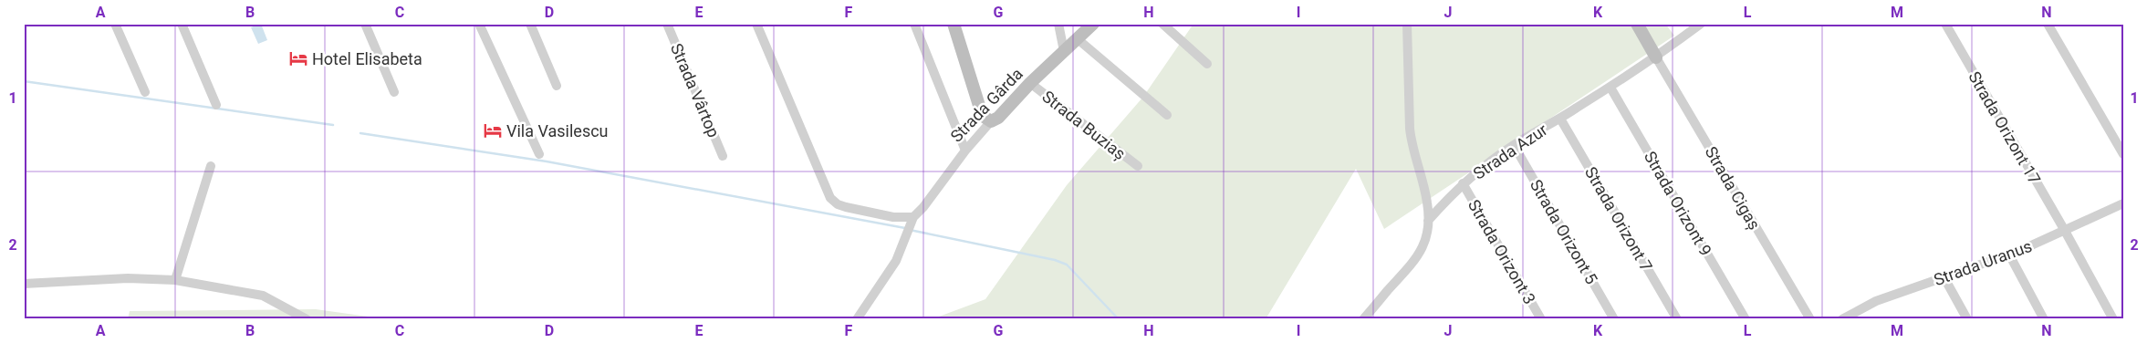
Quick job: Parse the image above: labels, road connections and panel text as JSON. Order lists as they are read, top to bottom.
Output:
{
  "streets": {
    "street": [
      "Strada Vârtop",
      "Strada Gârda",
      "Strada Buziaș",
      "Strada Orizont 17",
      "Strada Azur",
      "Strada Cigaș",
      "Strada Orizont 9",
      "Strada Orizont 7",
      "Strada Orizont 5",
      "Strada Orizont 3",
      "Strada Uranus"
    ]
  },
  "crossings": [
    ["Strada Gârda", "Strada Buziaș"],
    ["Strada Orizont 17", "Strada Uranus"],
    ["Strada Azur", "Strada Cigaș"],
    ["Strada Azur", "Strada Orizont 9"],
    ["Strada Azur", "Strada Orizont 7"],
    ["Strada Azur", "Strada Orizont 5"],
    ["Strada Azur", "Strada Orizont 3"]
  ],
  "places": {
    "hotel": ["Hotel Elisabeta", "Vila Vasilescu"]
  },
  "grid": {
    "columns": [
      "A",
      "B",
      "C",
      "D",
      "E",
      "F",
      "G",
      "H",
      "I",
      "J",
      "K",
      "L",
      "M",
      "N"
    ],
    "rows": ["1", "2"]
  }
}
